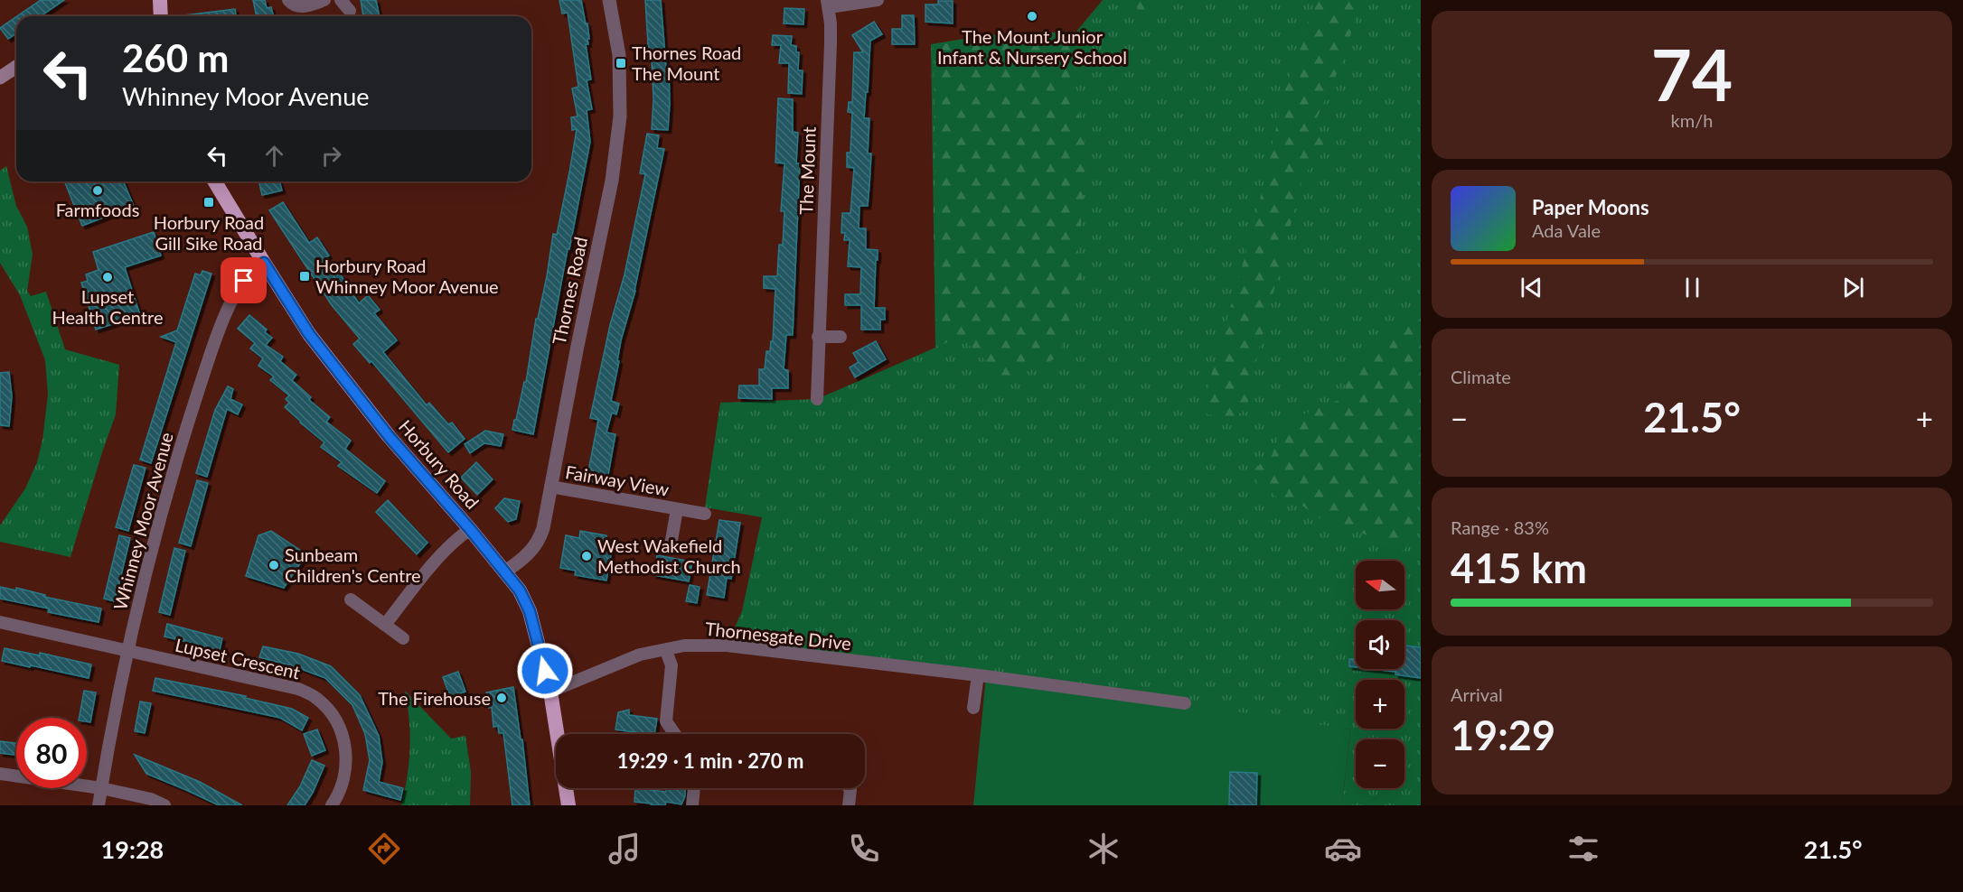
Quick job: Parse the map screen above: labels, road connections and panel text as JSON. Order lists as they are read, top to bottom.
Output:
{
  "streets": {
    "highway": ["Horbury Road"],
    "street": [
      "The Mount",
      "Thornes Road",
      "Fairway View",
      "Whinney Moor Avenue",
      "Thornesgate Drive",
      "Lupset Crescent"
    ]
  },
  "crossings": [
    ["Thornes Road", "Horbury Road"],
    ["Thornes Road", "Fairway View"],
    ["Horbury Road", "Whinney Moor Avenue"],
    ["Horbury Road", "Thornesgate Drive"],
    ["Whinney Moor Avenue", "Lupset Crescent"]
  ],
  "places": {
    "other": [
      "The Mount Junior Infant & Nursery School",
      "Farmfoods",
      "Lupset Health Centre",
      "West Wakefield Methodist Church",
      "Sunbeam Children's Centre",
      "The Firehouse"
    ],
    "transit": ["Thornes Road The Mount", "Horbury Road Gill Sike Road", "Horbury Road Whinney Moor Avenue"]
  },
  "north": "left",
  "page": {
    "tile": [
      ["74", "km/h"],
      "Climate",
      ["Range · 83%", "415 km"],
      ["Arrival", "19:29"]
    ],
    "turn": ["260 m", "Whinney Moor Avenue"],
    "song": ["Paper Moons", "Ada Vale"],
    "heat": ["−", "21.5°", "+"],
    "map_buttons": ["+", "−"],
    "limit": "80",
    "trip": "19:29 · 1 min · 270 m",
    "tabs": ["19:28", "21.5°"]
  }
}
